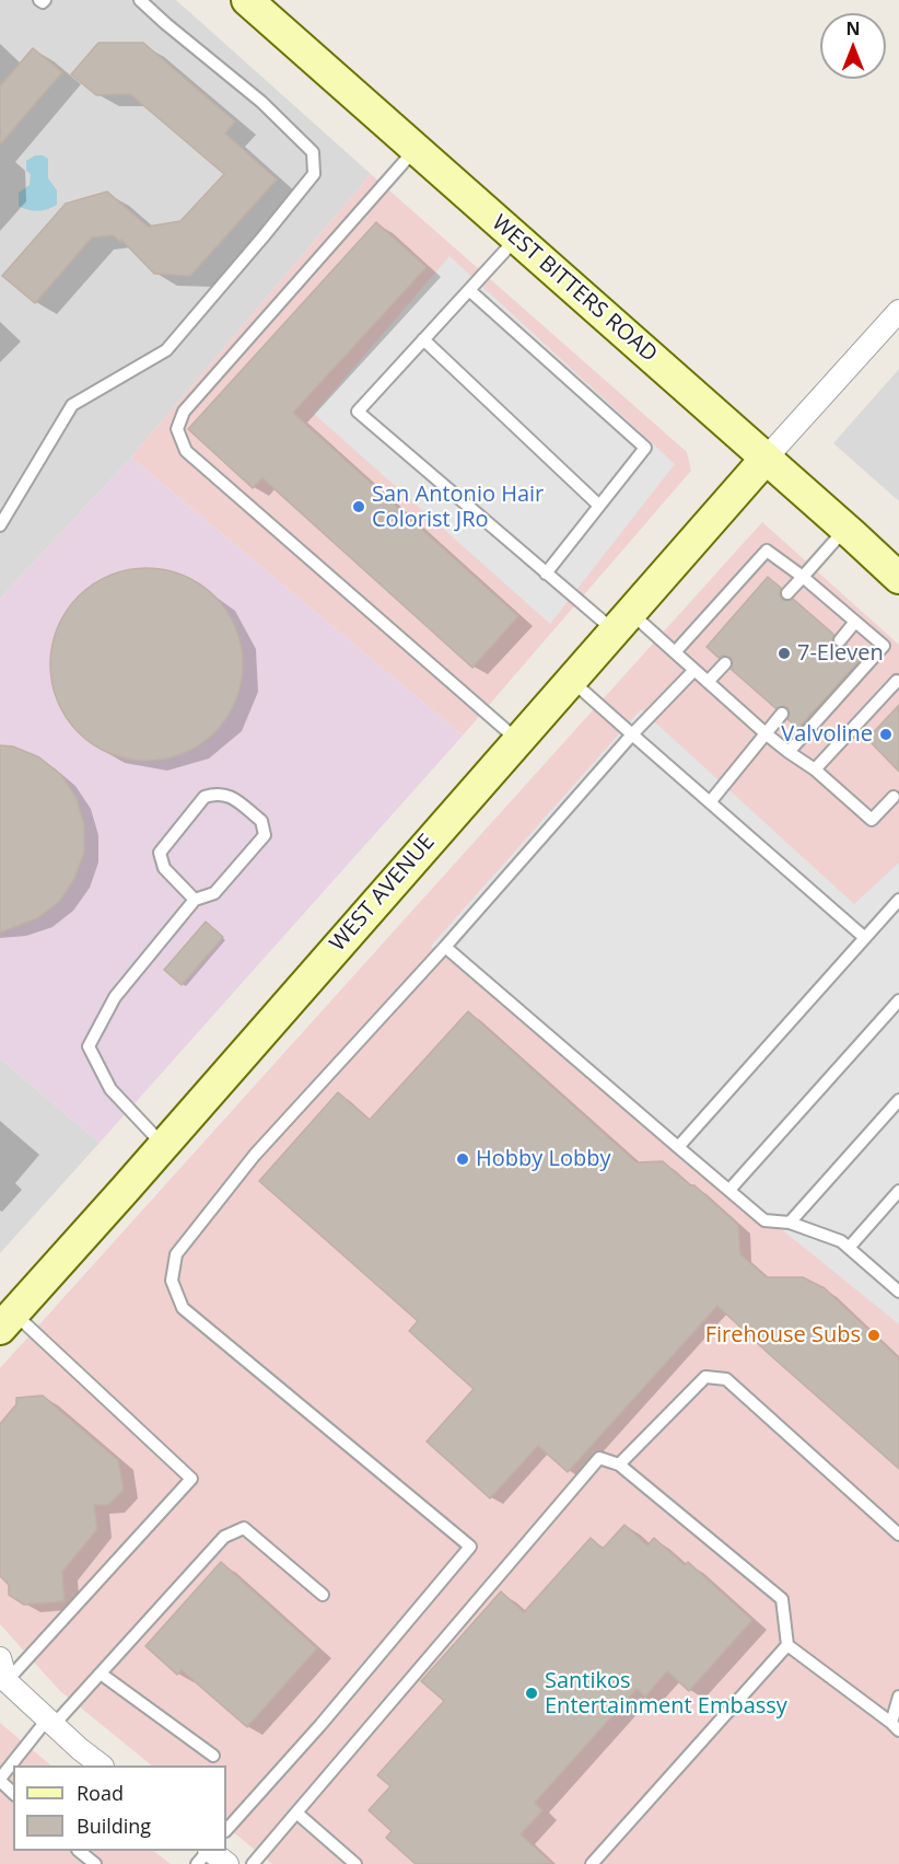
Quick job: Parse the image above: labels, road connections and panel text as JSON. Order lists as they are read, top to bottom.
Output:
{
  "streets": {
    "main road": ["WEST BITTERS ROAD", "WEST AVENUE"]
  },
  "crossings": [
    ["WEST BITTERS ROAD", "WEST AVENUE"]
  ],
  "places": [
    "San Antonio Hair Colorist JRo",
    "7-Eleven",
    "Valvoline",
    "Hobby Lobby",
    "Firehouse Subs",
    "Santikos Entertainment Embassy"
  ],
  "legend": ["Road", "Building"],
  "north": "top"
}
